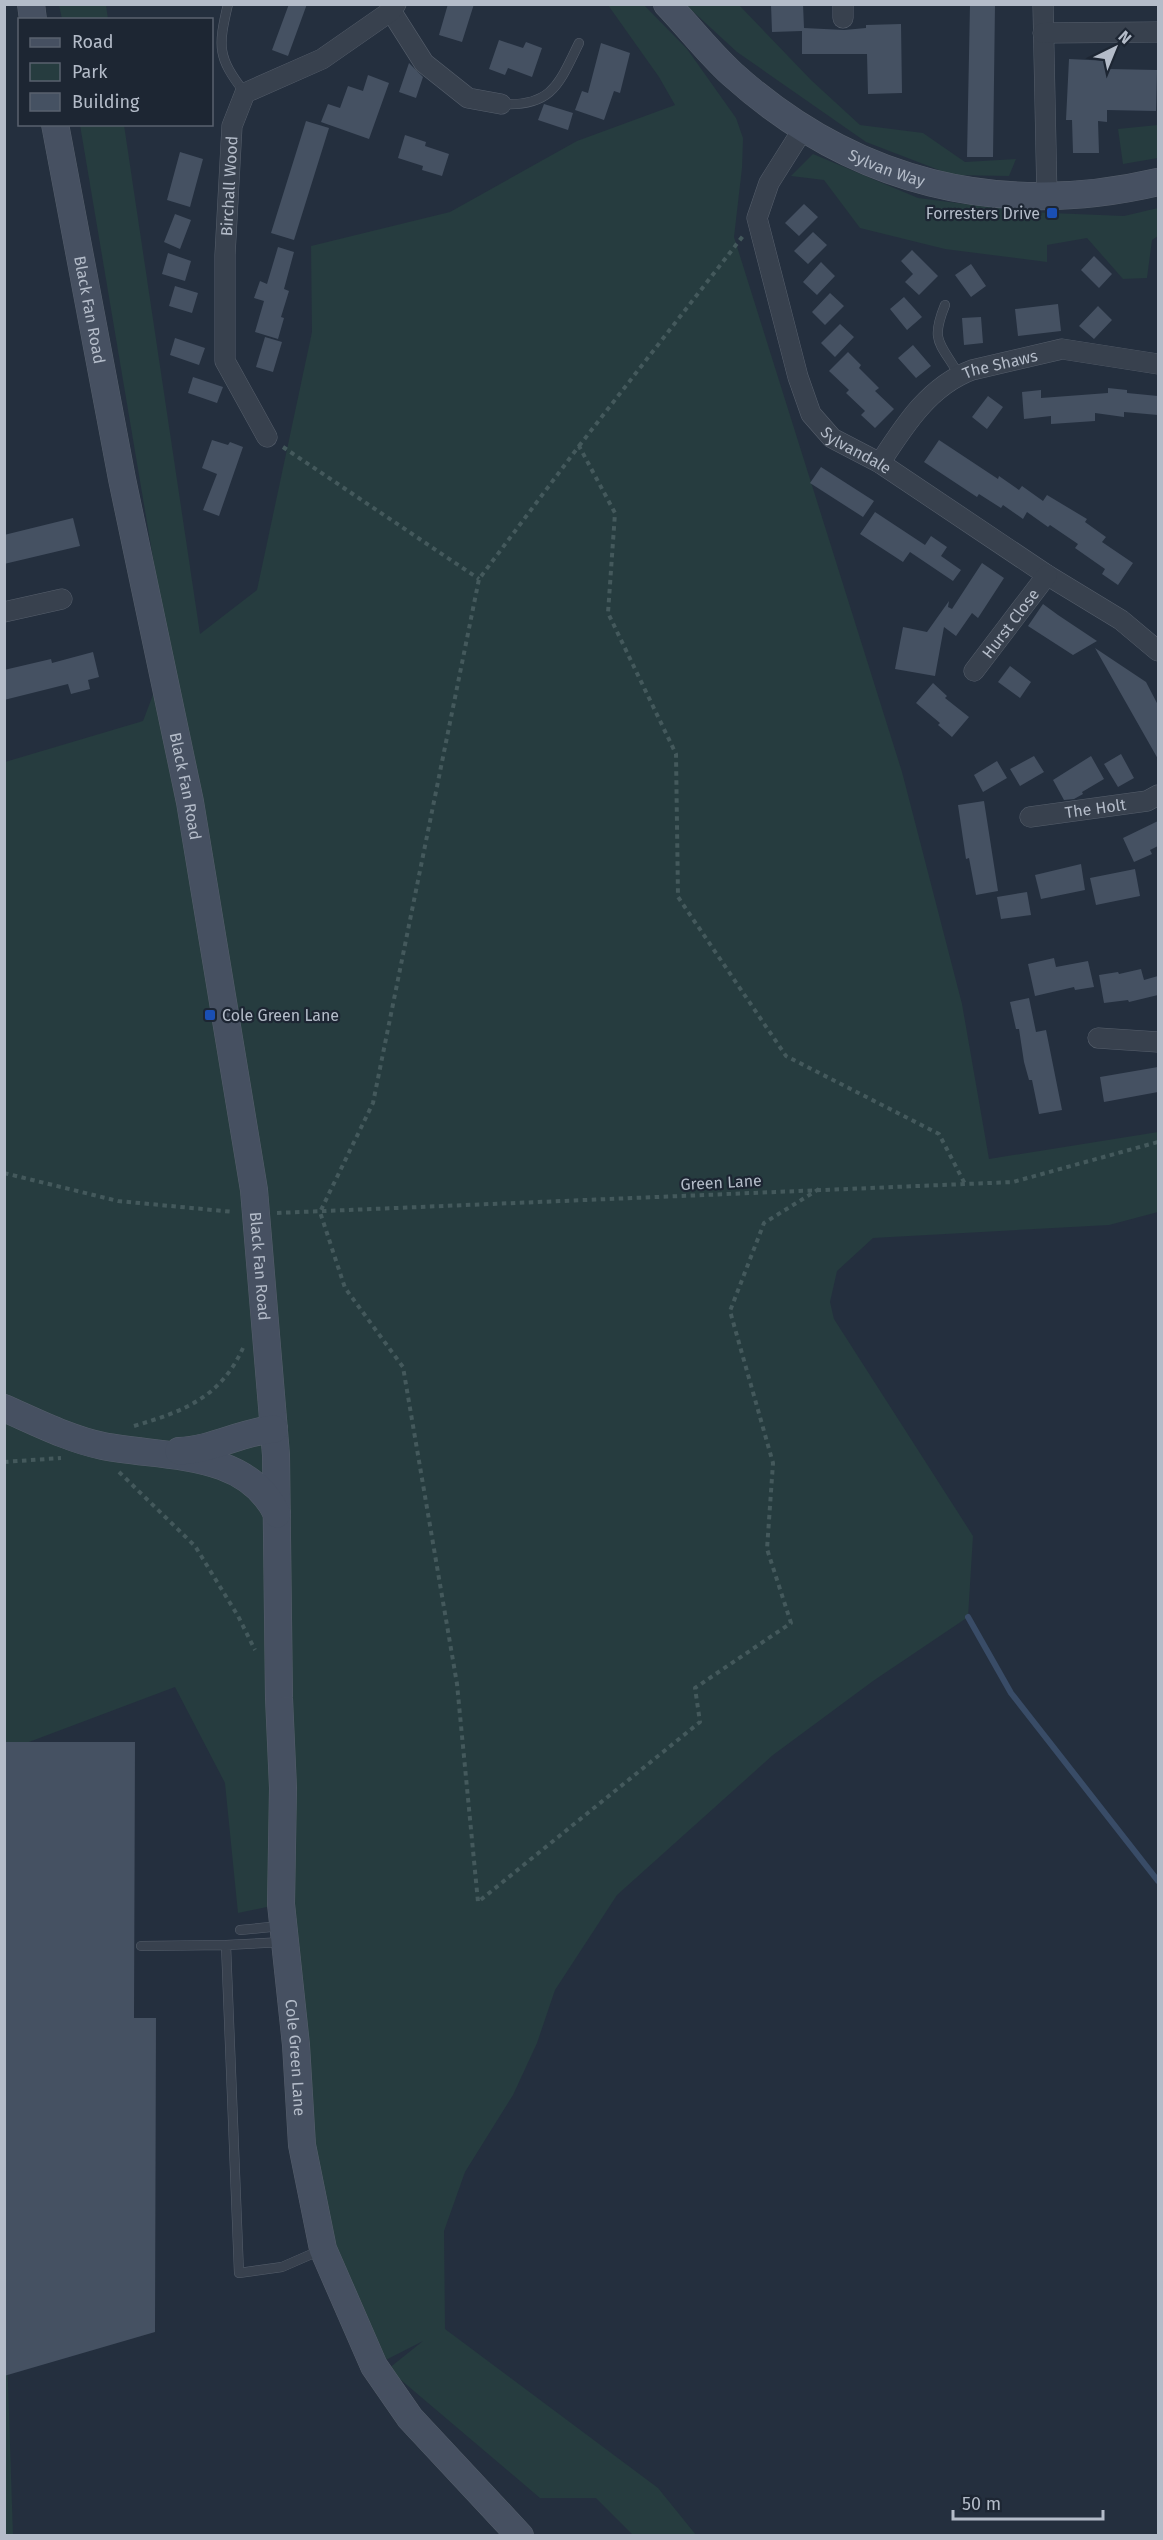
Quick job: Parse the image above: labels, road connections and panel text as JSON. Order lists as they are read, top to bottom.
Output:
{
  "streets": {
    "main road": ["Sylvan Way", "Black Fan Road", "Cole Green Lane"],
    "street": [
      "Birchall Wood",
      "The Shaws",
      "Sylvandale",
      "Hurst Close",
      "The Holt"
    ],
    "path": ["Green Lane"]
  },
  "crossings": [
    ["Black Fan Road", "Cole Green Lane"],
    ["The Shaws", "Sylvandale"],
    ["Sylvandale", "Hurst Close"]
  ],
  "places": {
    "transit": ["Forresters Drive", "Cole Green Lane"]
  },
  "legend": ["Road", "Park", "Building"],
  "scale_bar": "50 m",
  "north": "top right"
}
